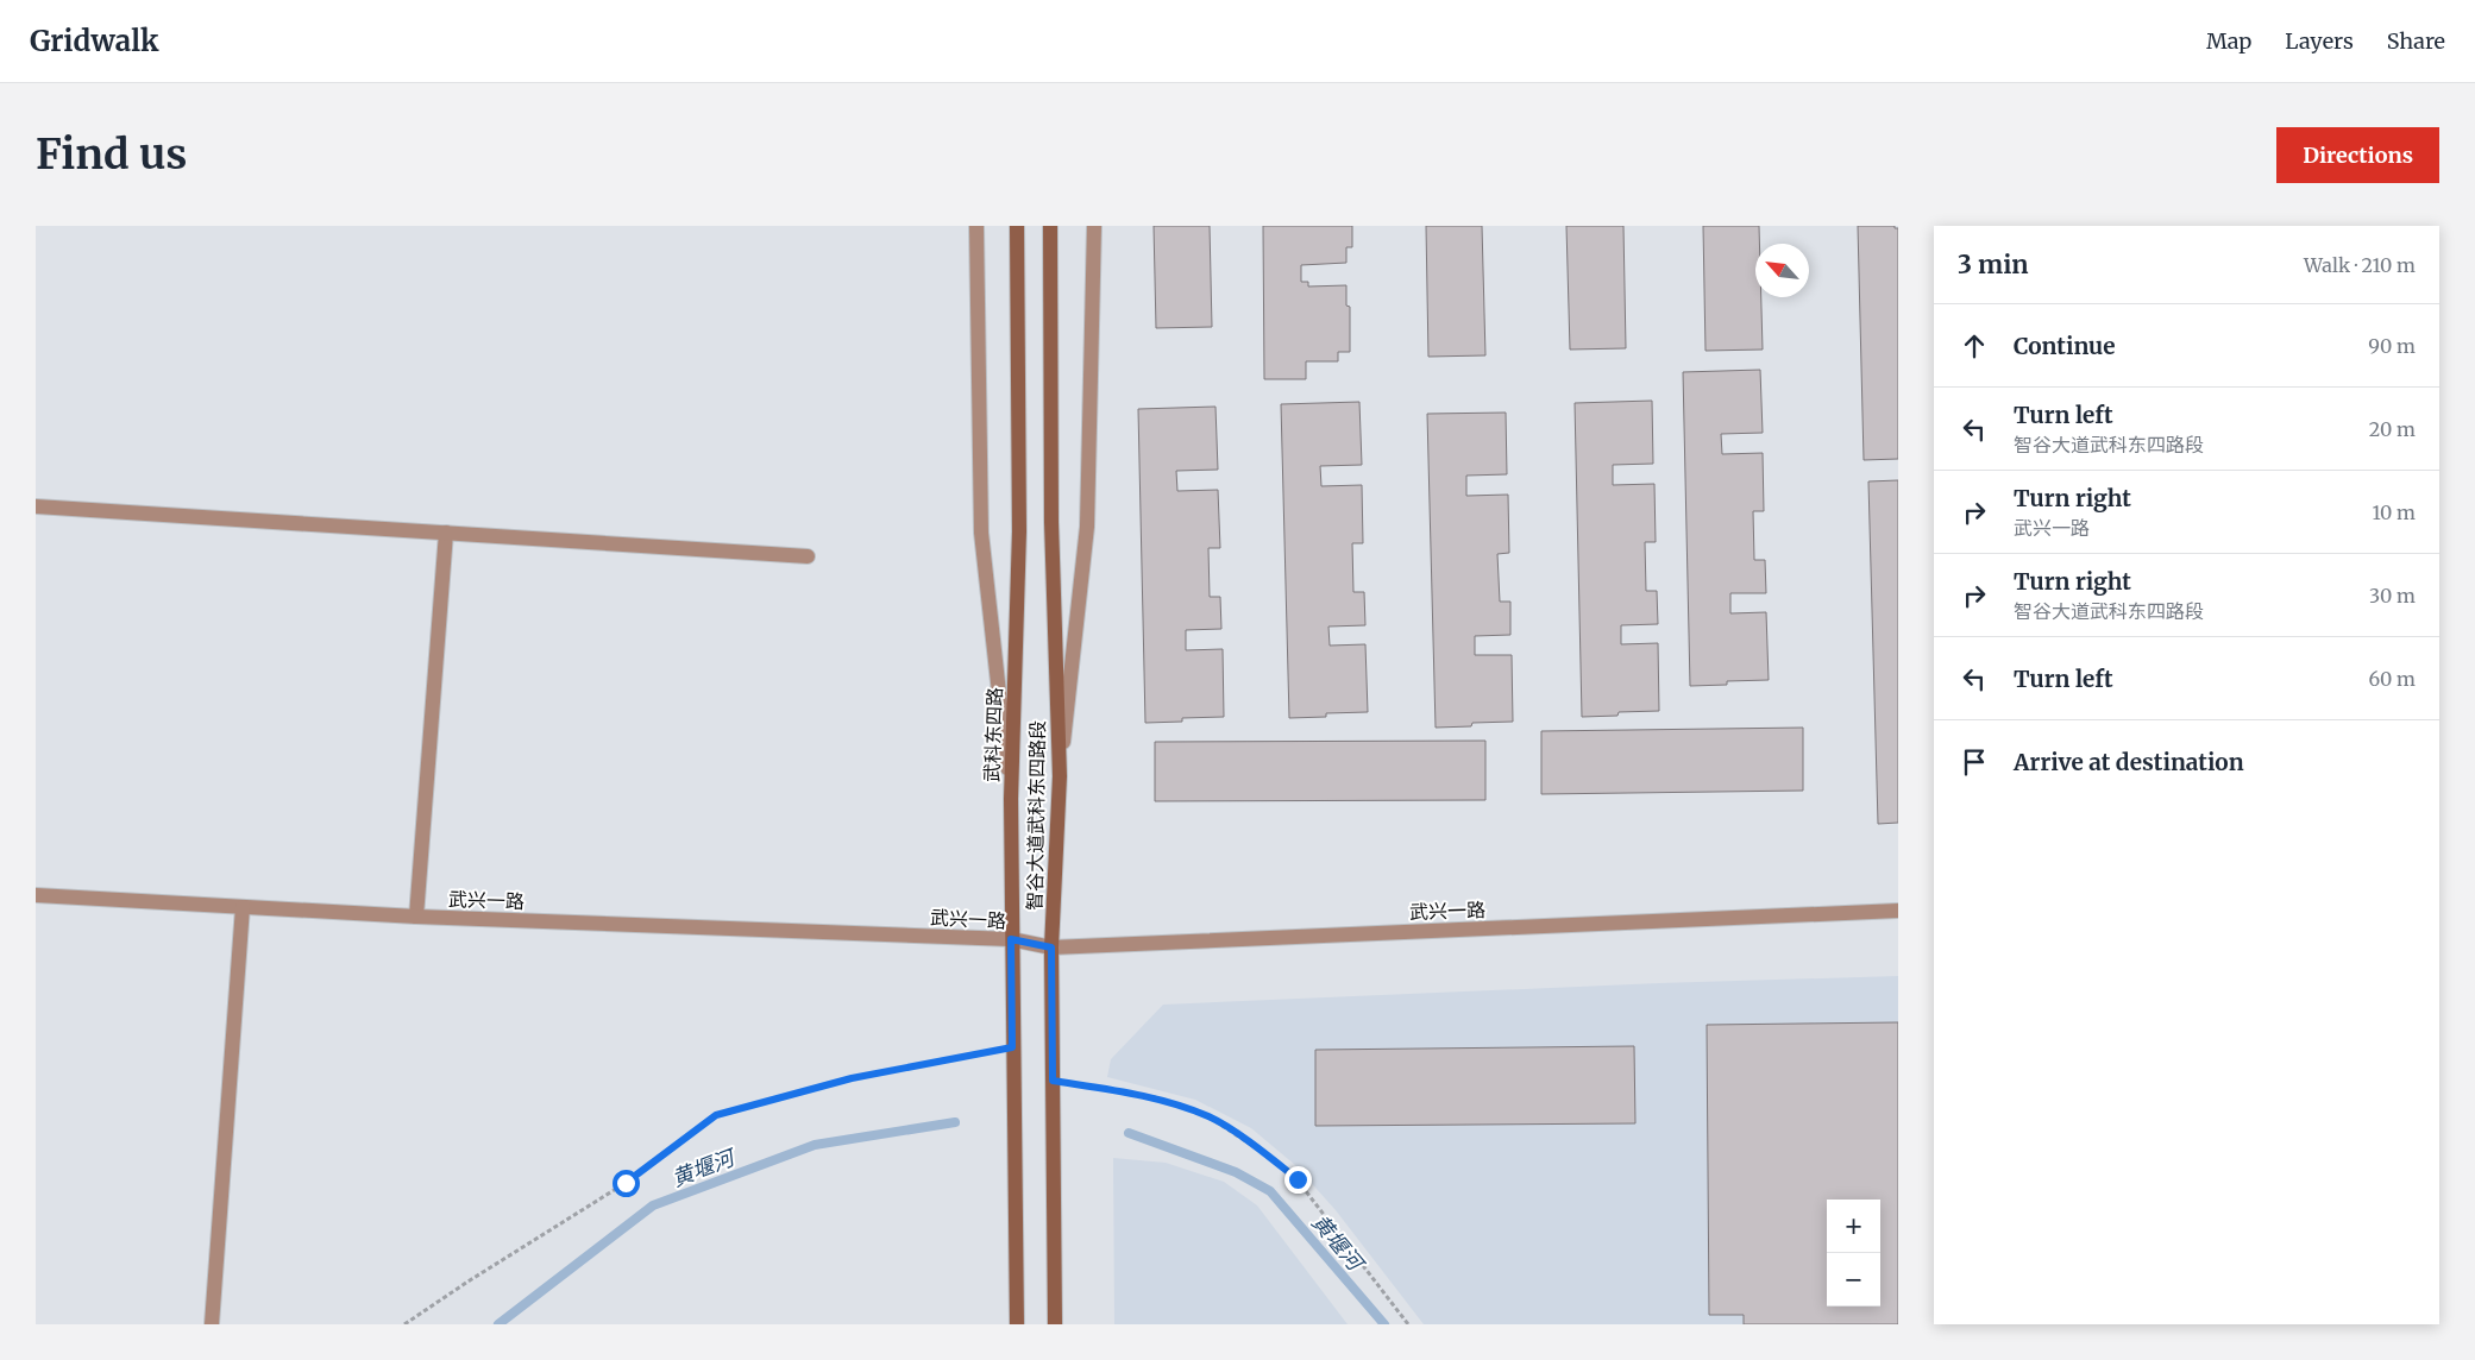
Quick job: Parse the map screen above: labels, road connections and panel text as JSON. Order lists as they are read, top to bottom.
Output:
{
  "streets": {
    "main road": ["武科东四路", "智谷大道武科东四路段"],
    "street": ["武兴一路"]
  },
  "crossings": [
    ["武科东四路", "武兴一路"],
    ["智谷大道武科东四路段", "武兴一路"]
  ],
  "water": ["黄堰河"],
  "north": "top left",
  "page": {
    "header": "Gridwalk",
    "nav": ["Map", "Layers", "Share"],
    "buttons": "Directions",
    "title": "Find us",
    "heading": ["3 min", "Walk · 210 m"],
    "list": [
      ["Continue", "90 m"],
      ["Turn left", "智谷大道武科东四路段", "20 m"],
      ["Turn right", "武兴一路", "10 m"],
      ["Turn right", "智谷大道武科东四路段", "30 m"],
      ["Turn left", "60 m"],
      "Arrive at destination"
    ],
    "map_buttons": ["+", "−"]
  }
}
